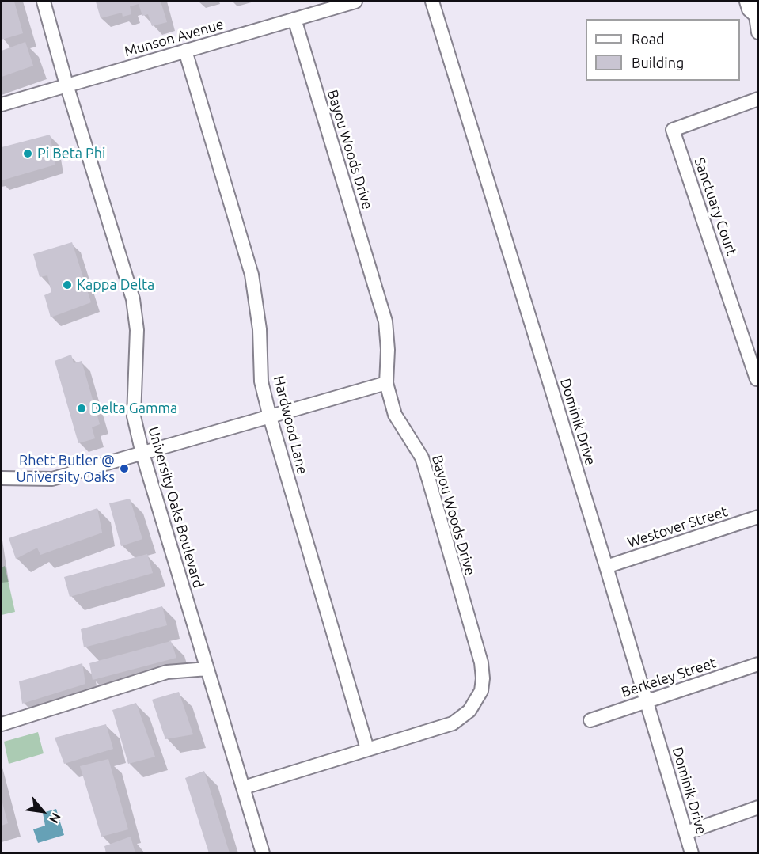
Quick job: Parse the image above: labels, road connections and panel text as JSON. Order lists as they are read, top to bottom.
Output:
{
  "streets": {
    "street": [
      "Munson Avenue",
      "Bayou Woods Drive",
      "Sanctuary Court",
      "Dominik Drive",
      "Hardwood Lane",
      "University Oaks Boulevard",
      "Westover Street",
      "Berkeley Street"
    ]
  },
  "crossings": [
    ["Munson Avenue", "Bayou Woods Drive"],
    ["Munson Avenue", "Hardwood Lane"],
    ["Munson Avenue", "University Oaks Boulevard"],
    ["Bayou Woods Drive", "Hardwood Lane"],
    ["Bayou Woods Drive", "University Oaks Boulevard"],
    ["Dominik Drive", "Westover Street"],
    ["Dominik Drive", "Berkeley Street"]
  ],
  "places": [
    "Pi Beta Phi",
    "Kappa Delta",
    "Delta Gamma",
    "Rhett Butler @ University Oaks"
  ],
  "legend": ["Road", "Building"],
  "north": "bottom right"
}
